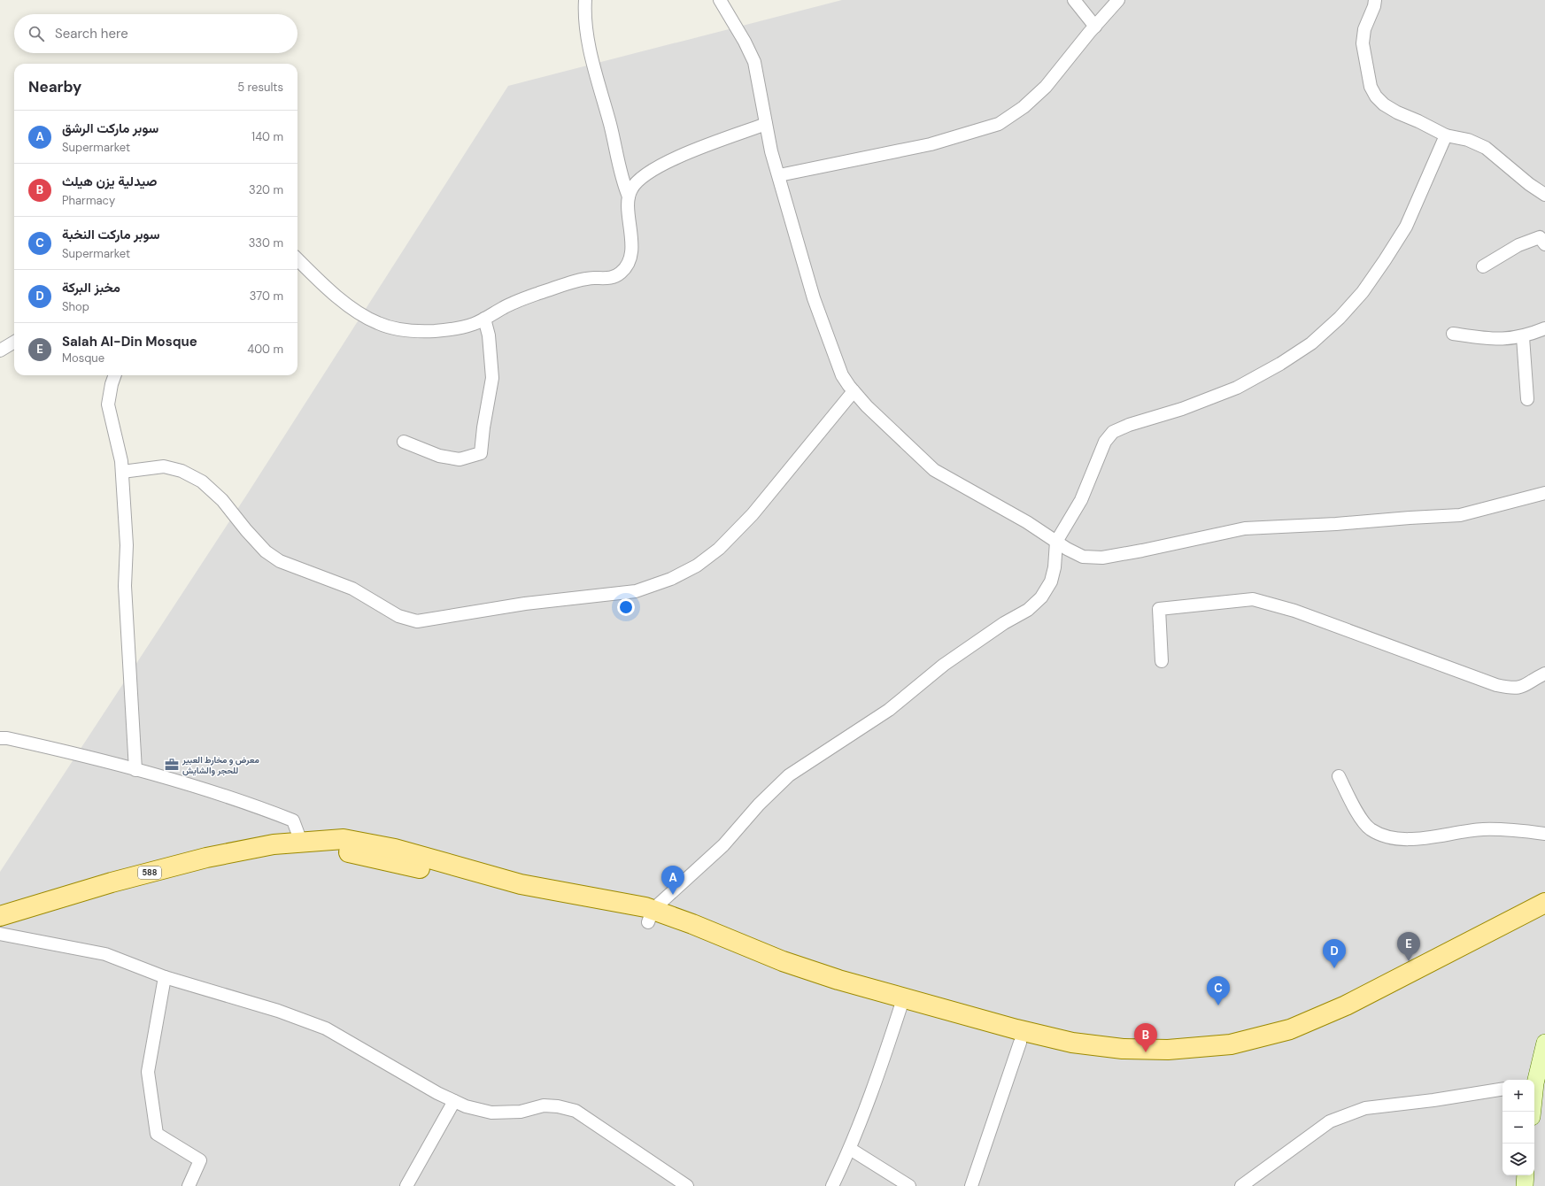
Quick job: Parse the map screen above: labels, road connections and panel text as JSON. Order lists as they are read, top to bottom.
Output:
{
  "streets": {
    "main road": ["588"]
  },
  "places": {
    "office": ["معرض و مخارط العبير للحجر والشايش"]
  },
  "page": {
    "search": "Search here",
    "heading": ["Nearby", "5 results"],
    "list": [
      {
        "mark": "A",
        "name": "سوبر ماركت الرشق",
        "note": "Supermarket",
        "value": "140 m"
      },
      {
        "mark": "B",
        "name": "صيدلية يزن هيلث",
        "note": "Pharmacy",
        "value": "320 m"
      },
      {
        "mark": "C",
        "name": "سوبر ماركت النخبة",
        "note": "Supermarket",
        "value": "330 m"
      },
      {
        "mark": "D",
        "name": "مخبز البركة",
        "note": "Shop",
        "value": "370 m"
      },
      {
        "mark": "E",
        "name": "Salah Al-Din Mosque",
        "note": "Mosque",
        "value": "400 m"
      }
    ],
    "pins": [
      "A",
      "E",
      "D",
      "C",
      "B"
    ],
    "map_buttons": ["+", "−"]
  }
}
